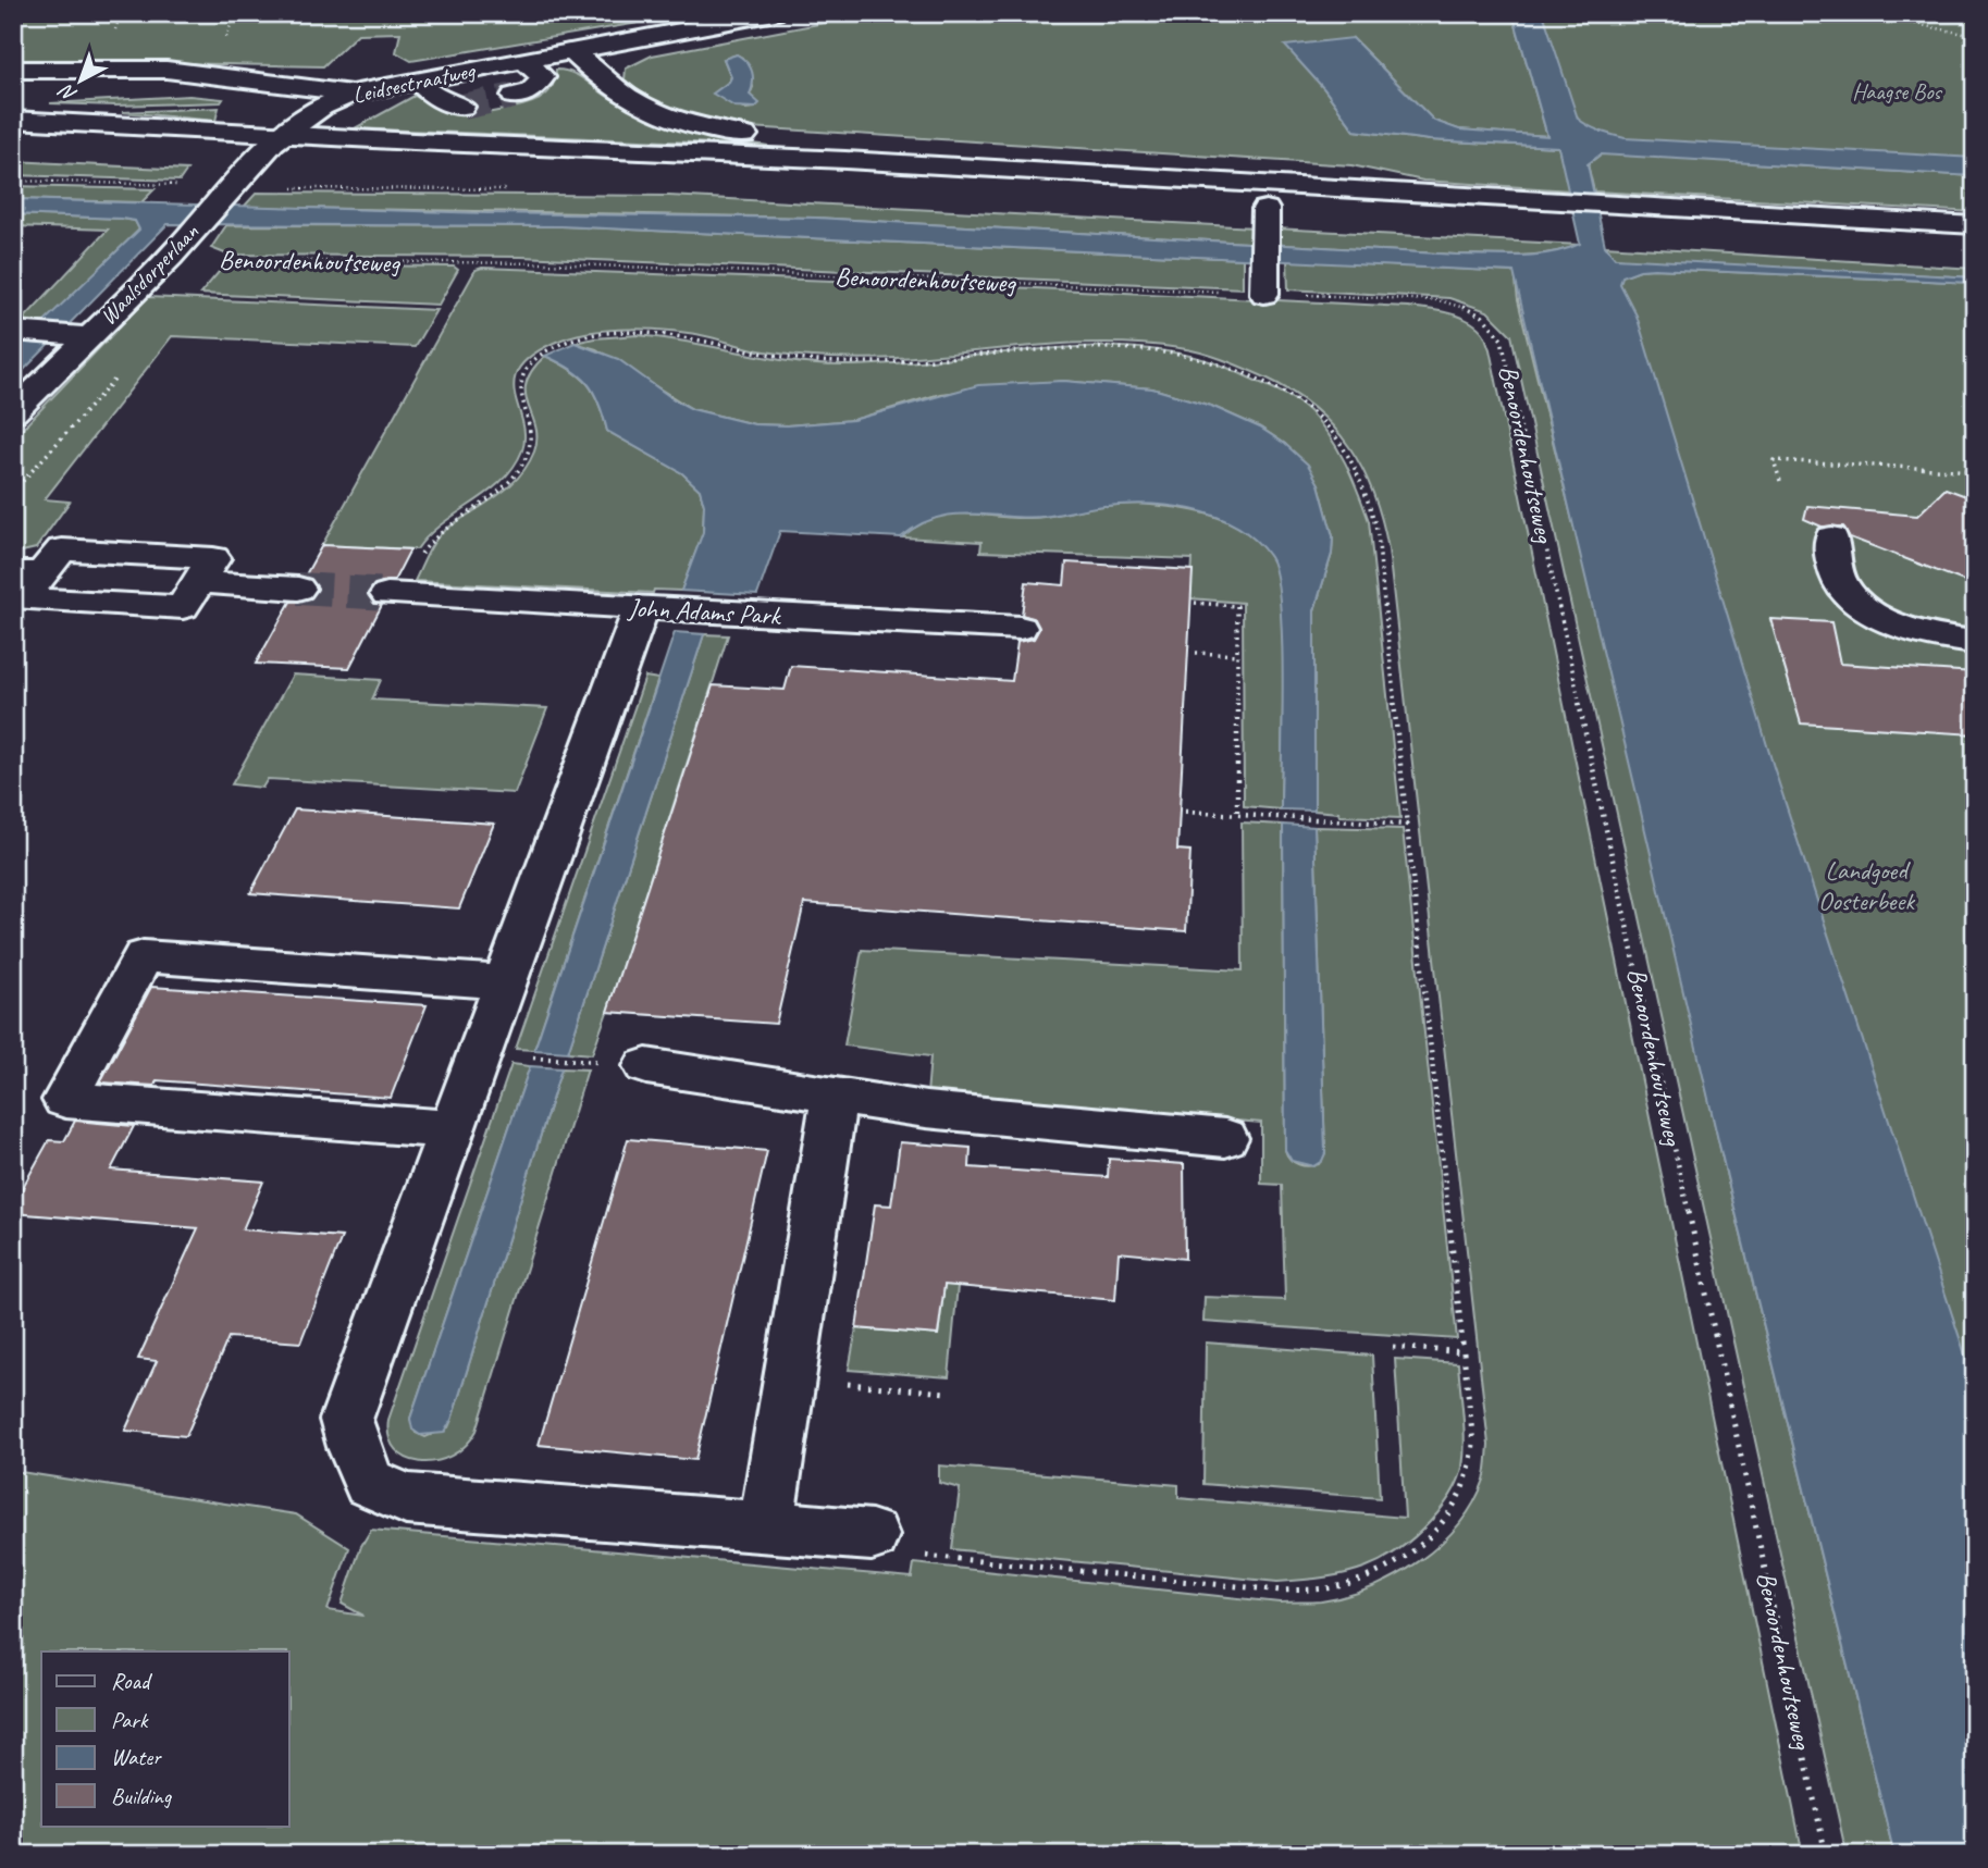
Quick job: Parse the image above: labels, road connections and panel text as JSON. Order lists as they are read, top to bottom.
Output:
{
  "streets": {
    "main road": ["Leidsestraatweg", "Waalsdorperlaan", "John Adams Park"],
    "path": ["Benoordenhoutseweg"]
  },
  "crossings": [
    ["Leidsestraatweg", "Waalsdorperlaan"]
  ],
  "parks": ["Haagse Bos", "Landgoed Oosterbeek"],
  "legend": [
    "Road",
    "Park",
    "Water",
    "Building"
  ],
  "north": "bottom left"
}
